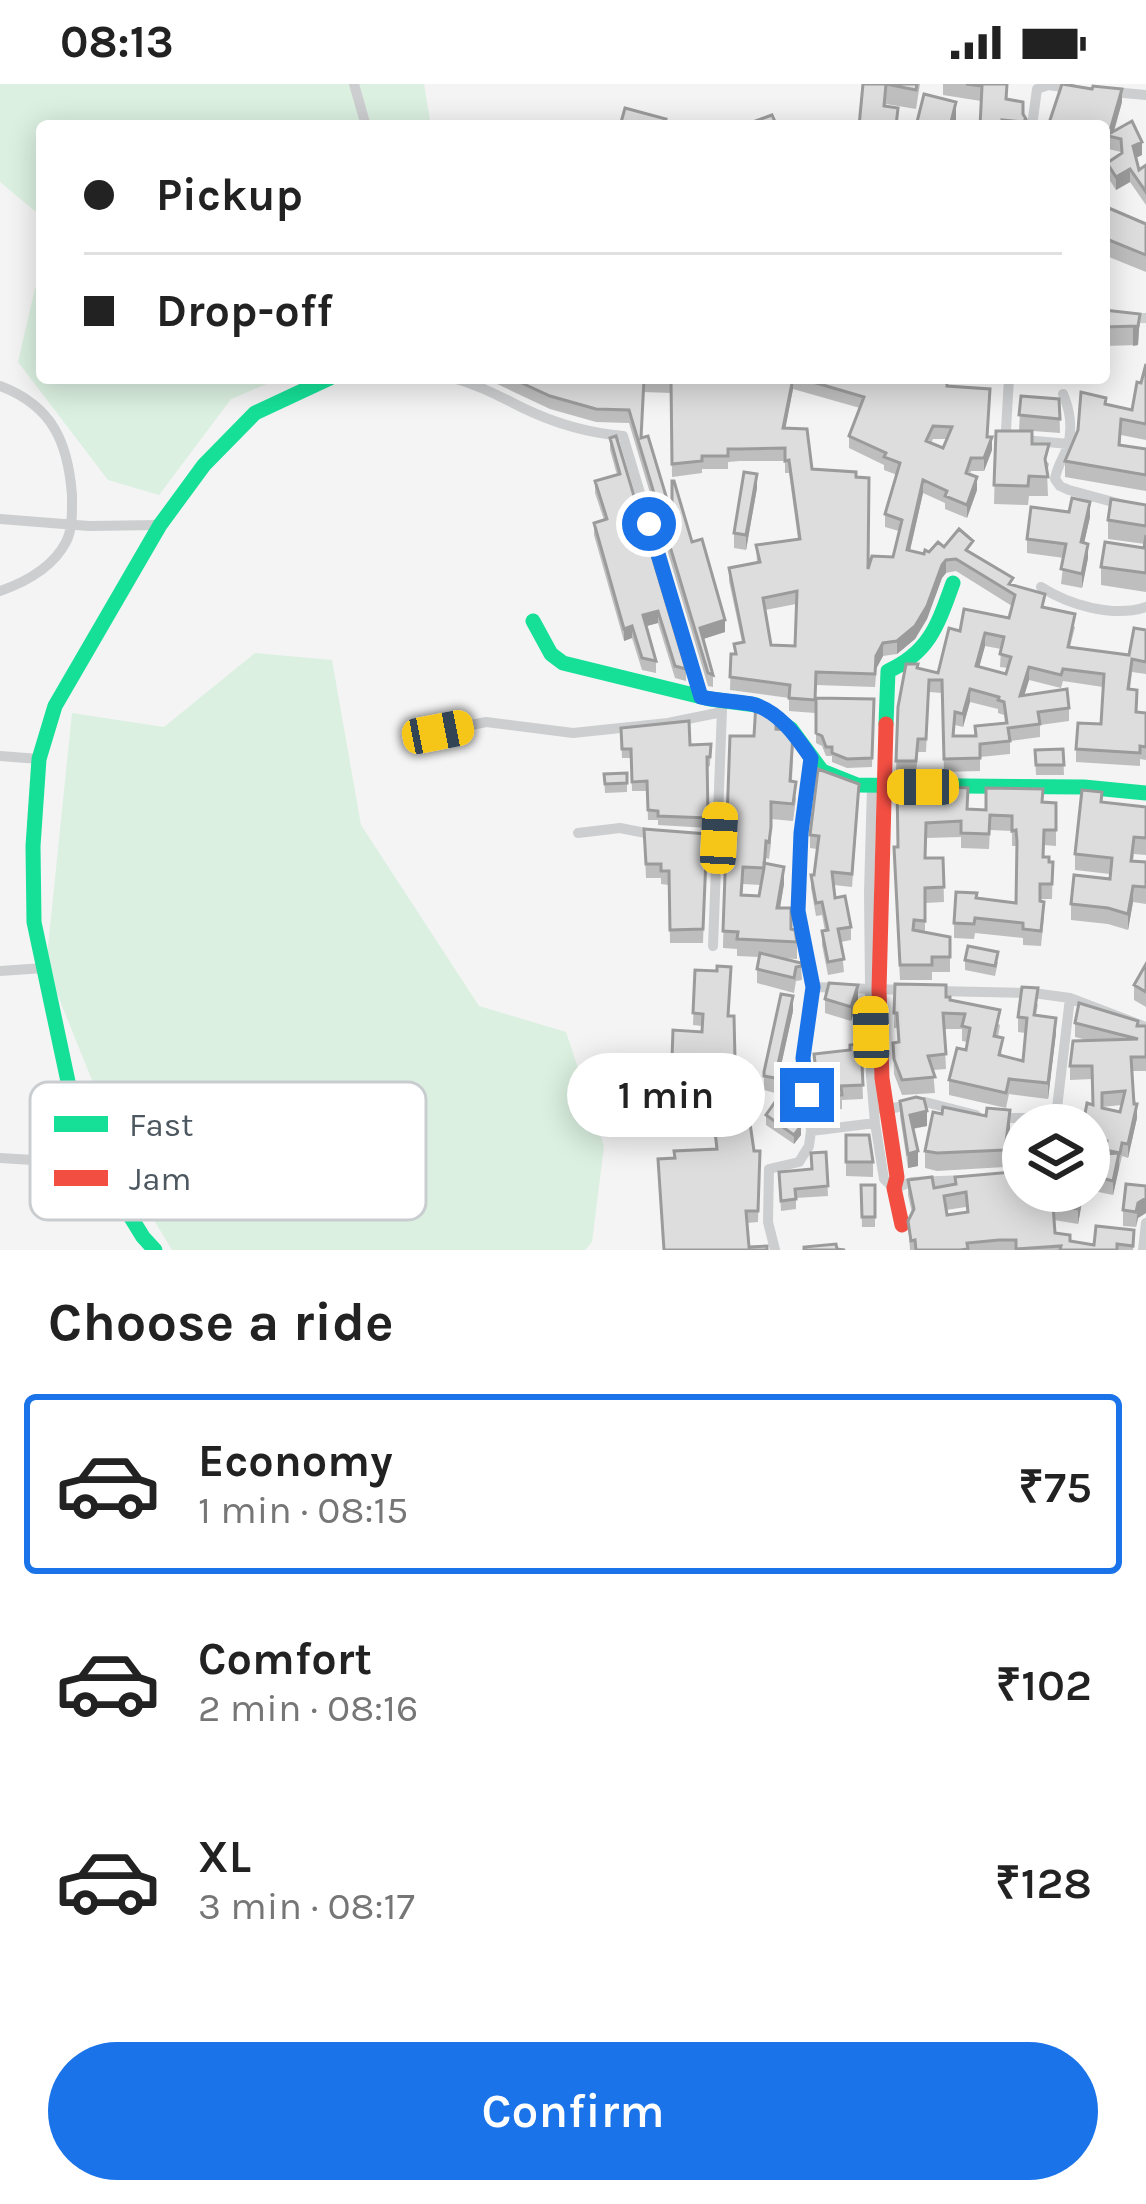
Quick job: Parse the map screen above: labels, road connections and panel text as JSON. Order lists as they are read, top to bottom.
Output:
{
  "legend": ["Fast", "Jam"],
  "page": {
    "status": "08:13",
    "banner": ["Pickup", "Drop-off"],
    "bubble": "1 min",
    "heading": "Choose a ride",
    "list": [
      {
        "name": "Economy",
        "note": "1 min · 08:15",
        "value": "₹75"
      },
      {
        "name": "Comfort",
        "note": "2 min · 08:16",
        "value": "₹102"
      },
      {
        "name": "XL",
        "note": "3 min · 08:17",
        "value": "₹128"
      }
    ],
    "buttons": "Confirm"
  }
}
